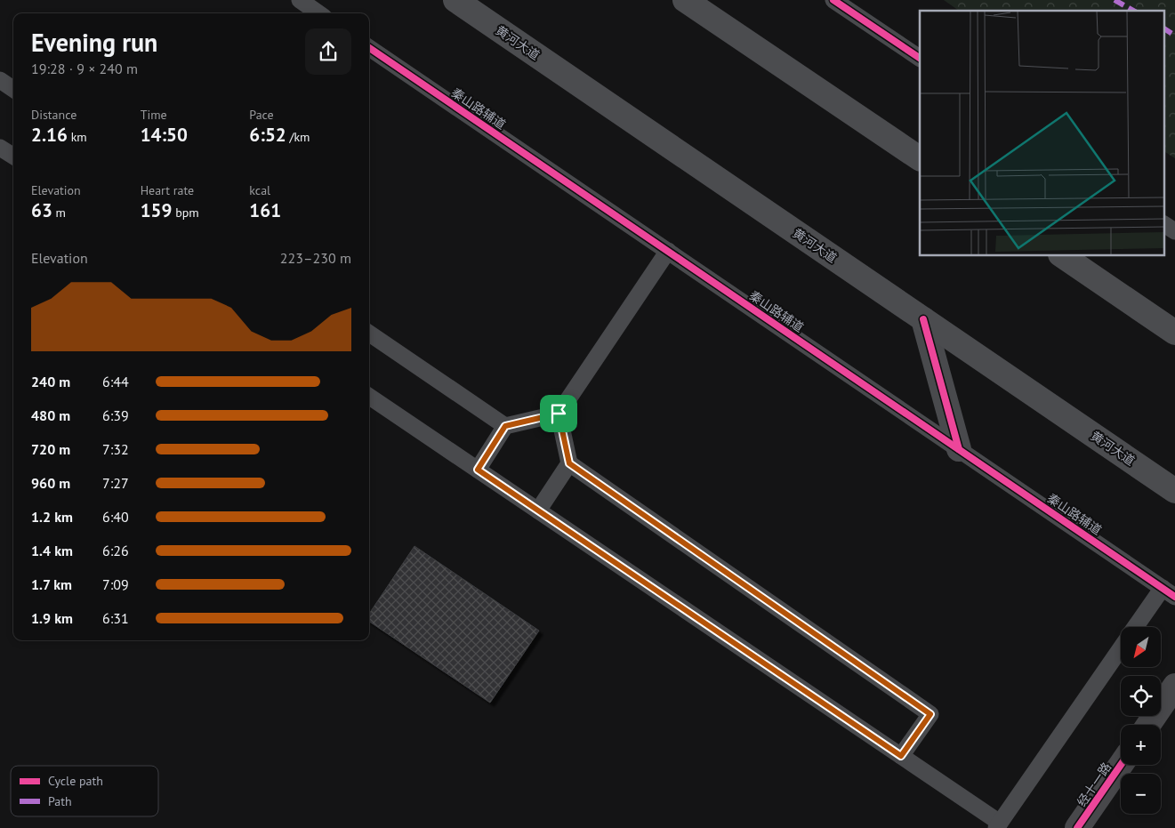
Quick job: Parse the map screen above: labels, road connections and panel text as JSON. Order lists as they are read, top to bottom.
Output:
{
  "streets": {
    "main road": ["黄河大道"],
    "street": ["经十一路"],
    "lane": ["秦山路辅道"]
  },
  "legend": ["Cycle path", "Path"],
  "north": "bottom left",
  "page": {
    "heading": ["Evening run", "19:28 · 9 × 240 m"],
    "stats": [
      ["Distance", "2.16 km"],
      ["Time", "14:50"],
      ["Pace", "6:52 /km"],
      ["Elevation", "63 m"],
      ["Heart rate", "159 bpm"],
      ["kcal", "161"]
    ],
    "chart": ["Elevation", "223–230 m"],
    "list": [
      {
        "name": "240 m",
        "note": "6:44"
      },
      {
        "name": "480 m",
        "note": "6:39"
      },
      {
        "name": "720 m",
        "note": "7:32"
      },
      {
        "name": "960 m",
        "note": "7:27"
      },
      {
        "name": "1.2 km",
        "note": "6:40"
      },
      {
        "name": "1.4 km",
        "note": "6:26"
      },
      {
        "name": "1.7 km",
        "note": "7:09"
      },
      {
        "name": "1.9 km",
        "note": "6:31"
      }
    ],
    "map_buttons": ["+", "−"]
  }
}
